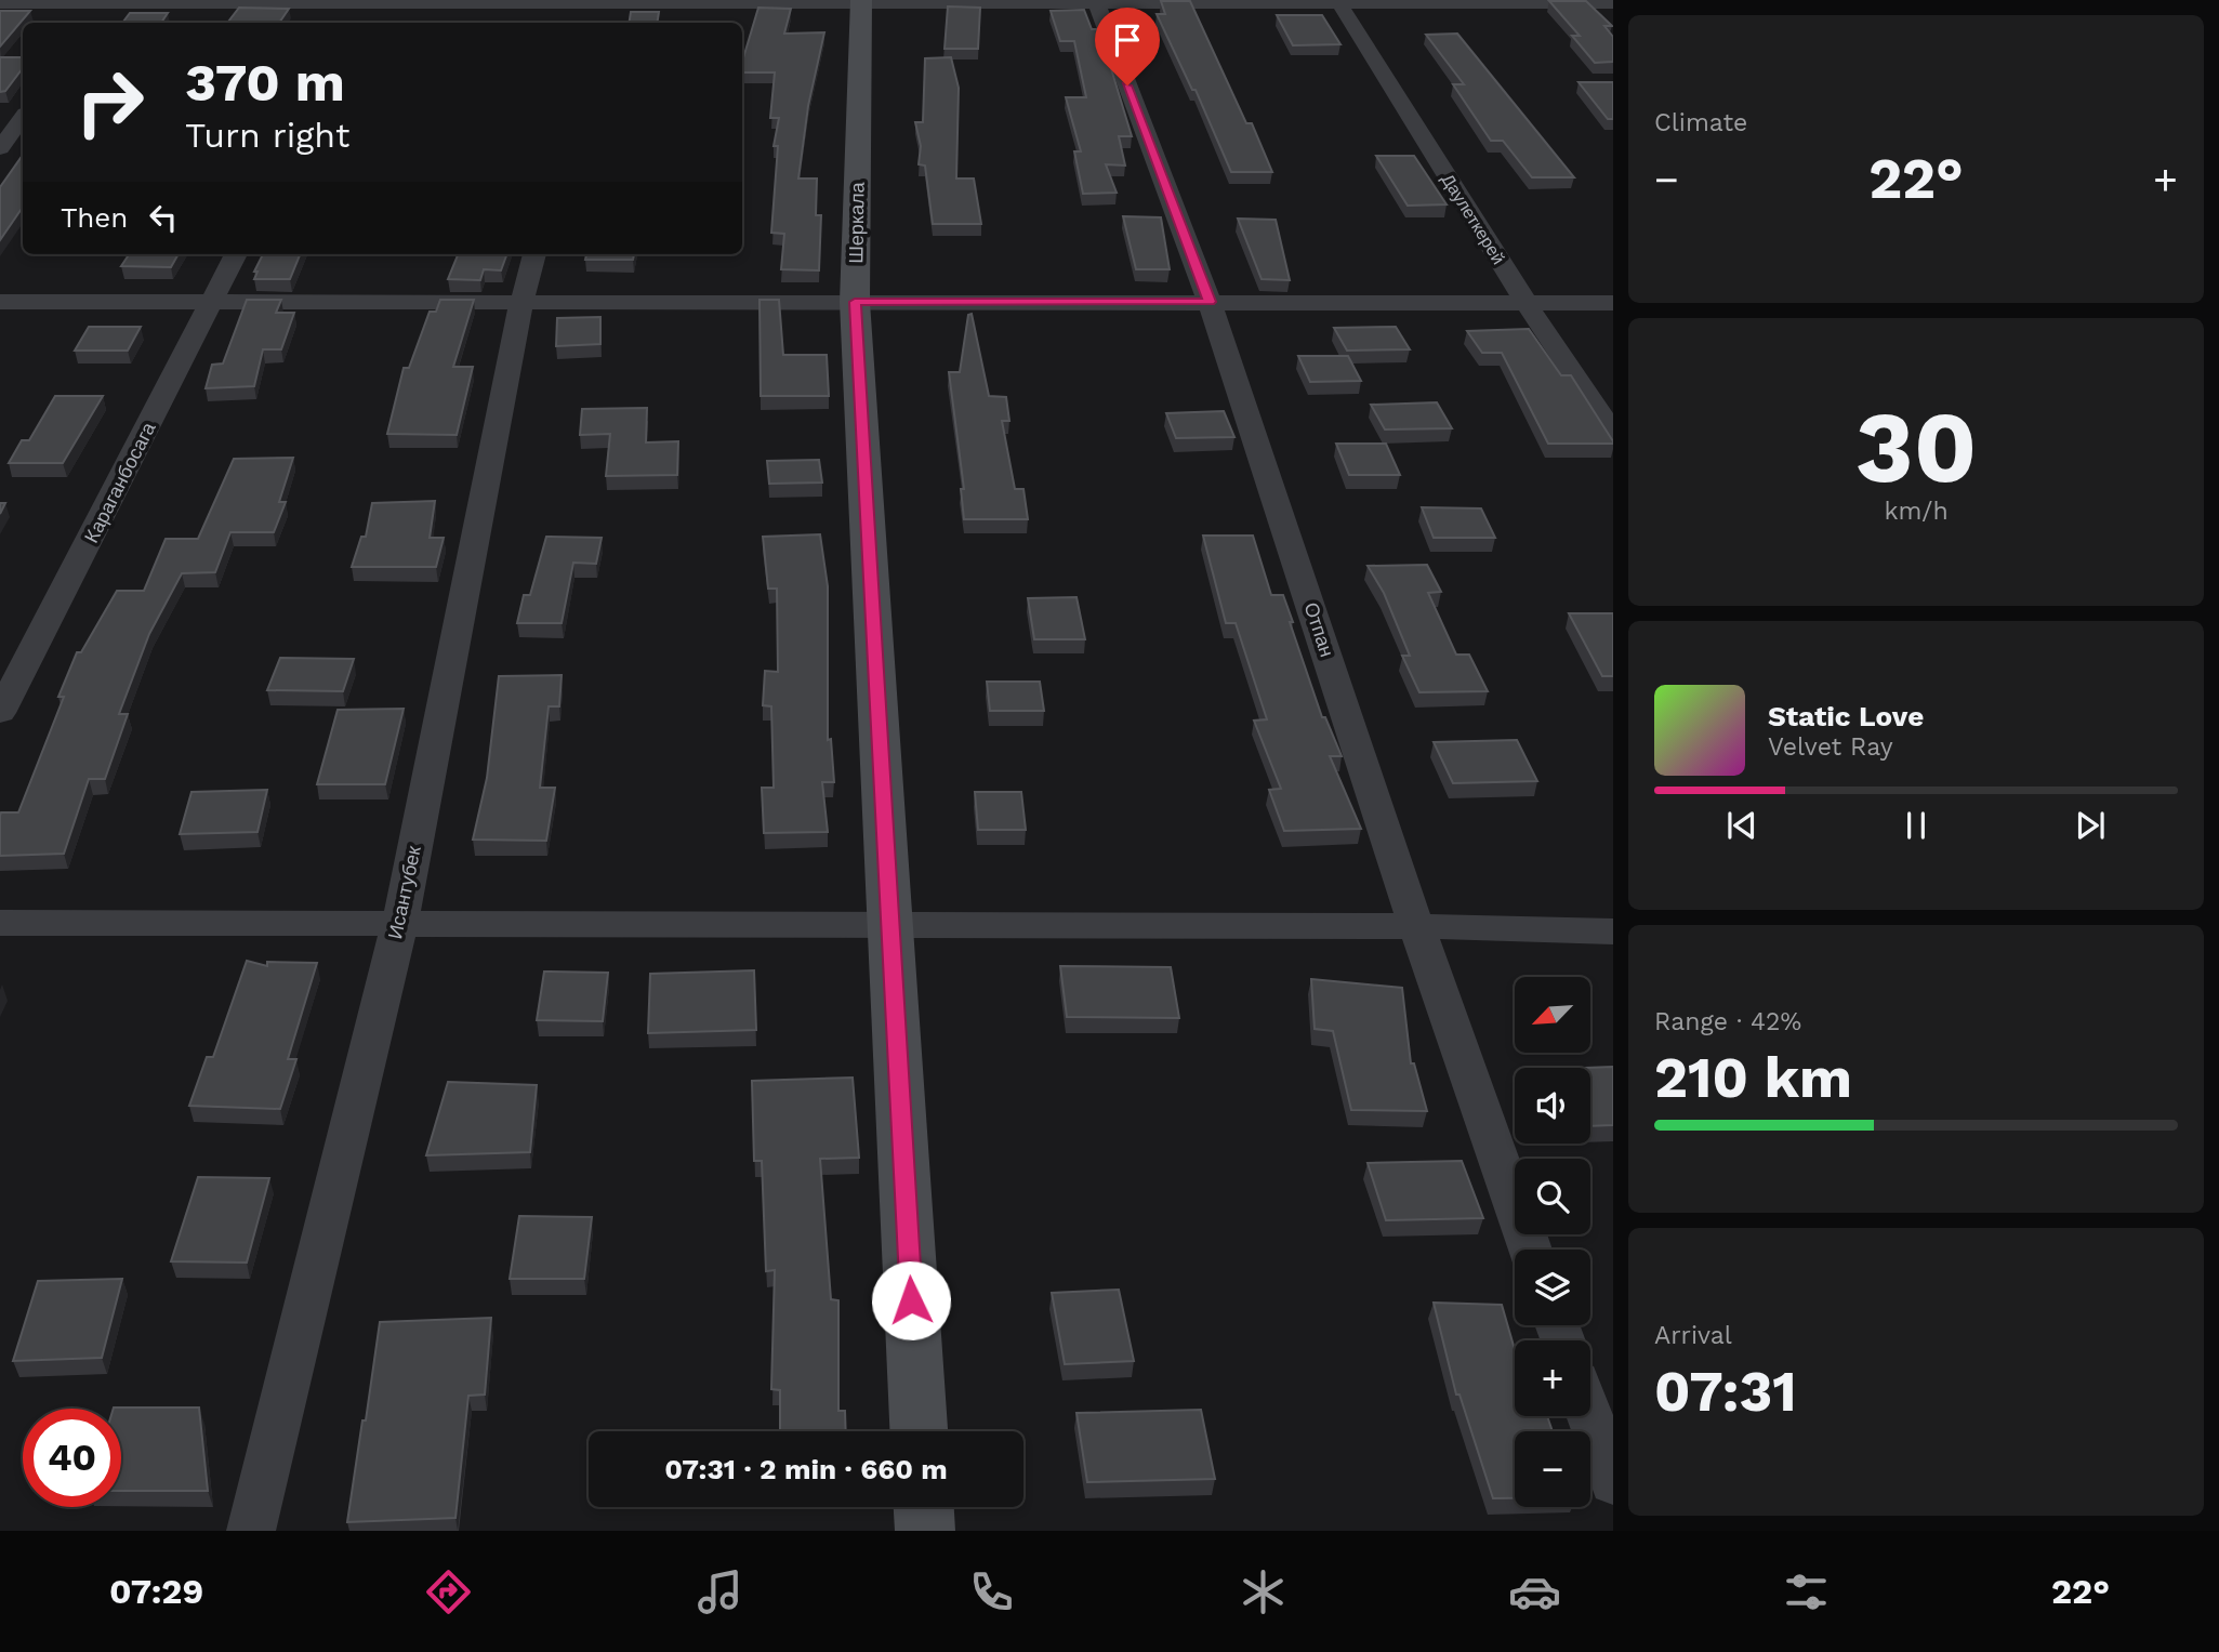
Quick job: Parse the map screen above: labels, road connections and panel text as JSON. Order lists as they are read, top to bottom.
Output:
{
  "streets": {
    "street": [
      "Даулеткерей",
      "Шеркала",
      "Караганбосага",
      "Отпан",
      "Исантубек"
    ]
  },
  "north": "bottom left",
  "page": {
    "tile": [
      "Climate",
      ["30", "km/h"],
      ["Range · 42%", "210 km"],
      ["Arrival", "07:31"]
    ],
    "turn": ["370 m", "Turn right"],
    "heat": ["−", "22°", "+"],
    "then": "Then",
    "song": ["Static Love", "Velvet Ray"],
    "map_buttons": ["+", "−"],
    "limit": "40",
    "trip": "07:31 · 2 min · 660 m",
    "tabs": ["07:29", "22°"]
  }
}
